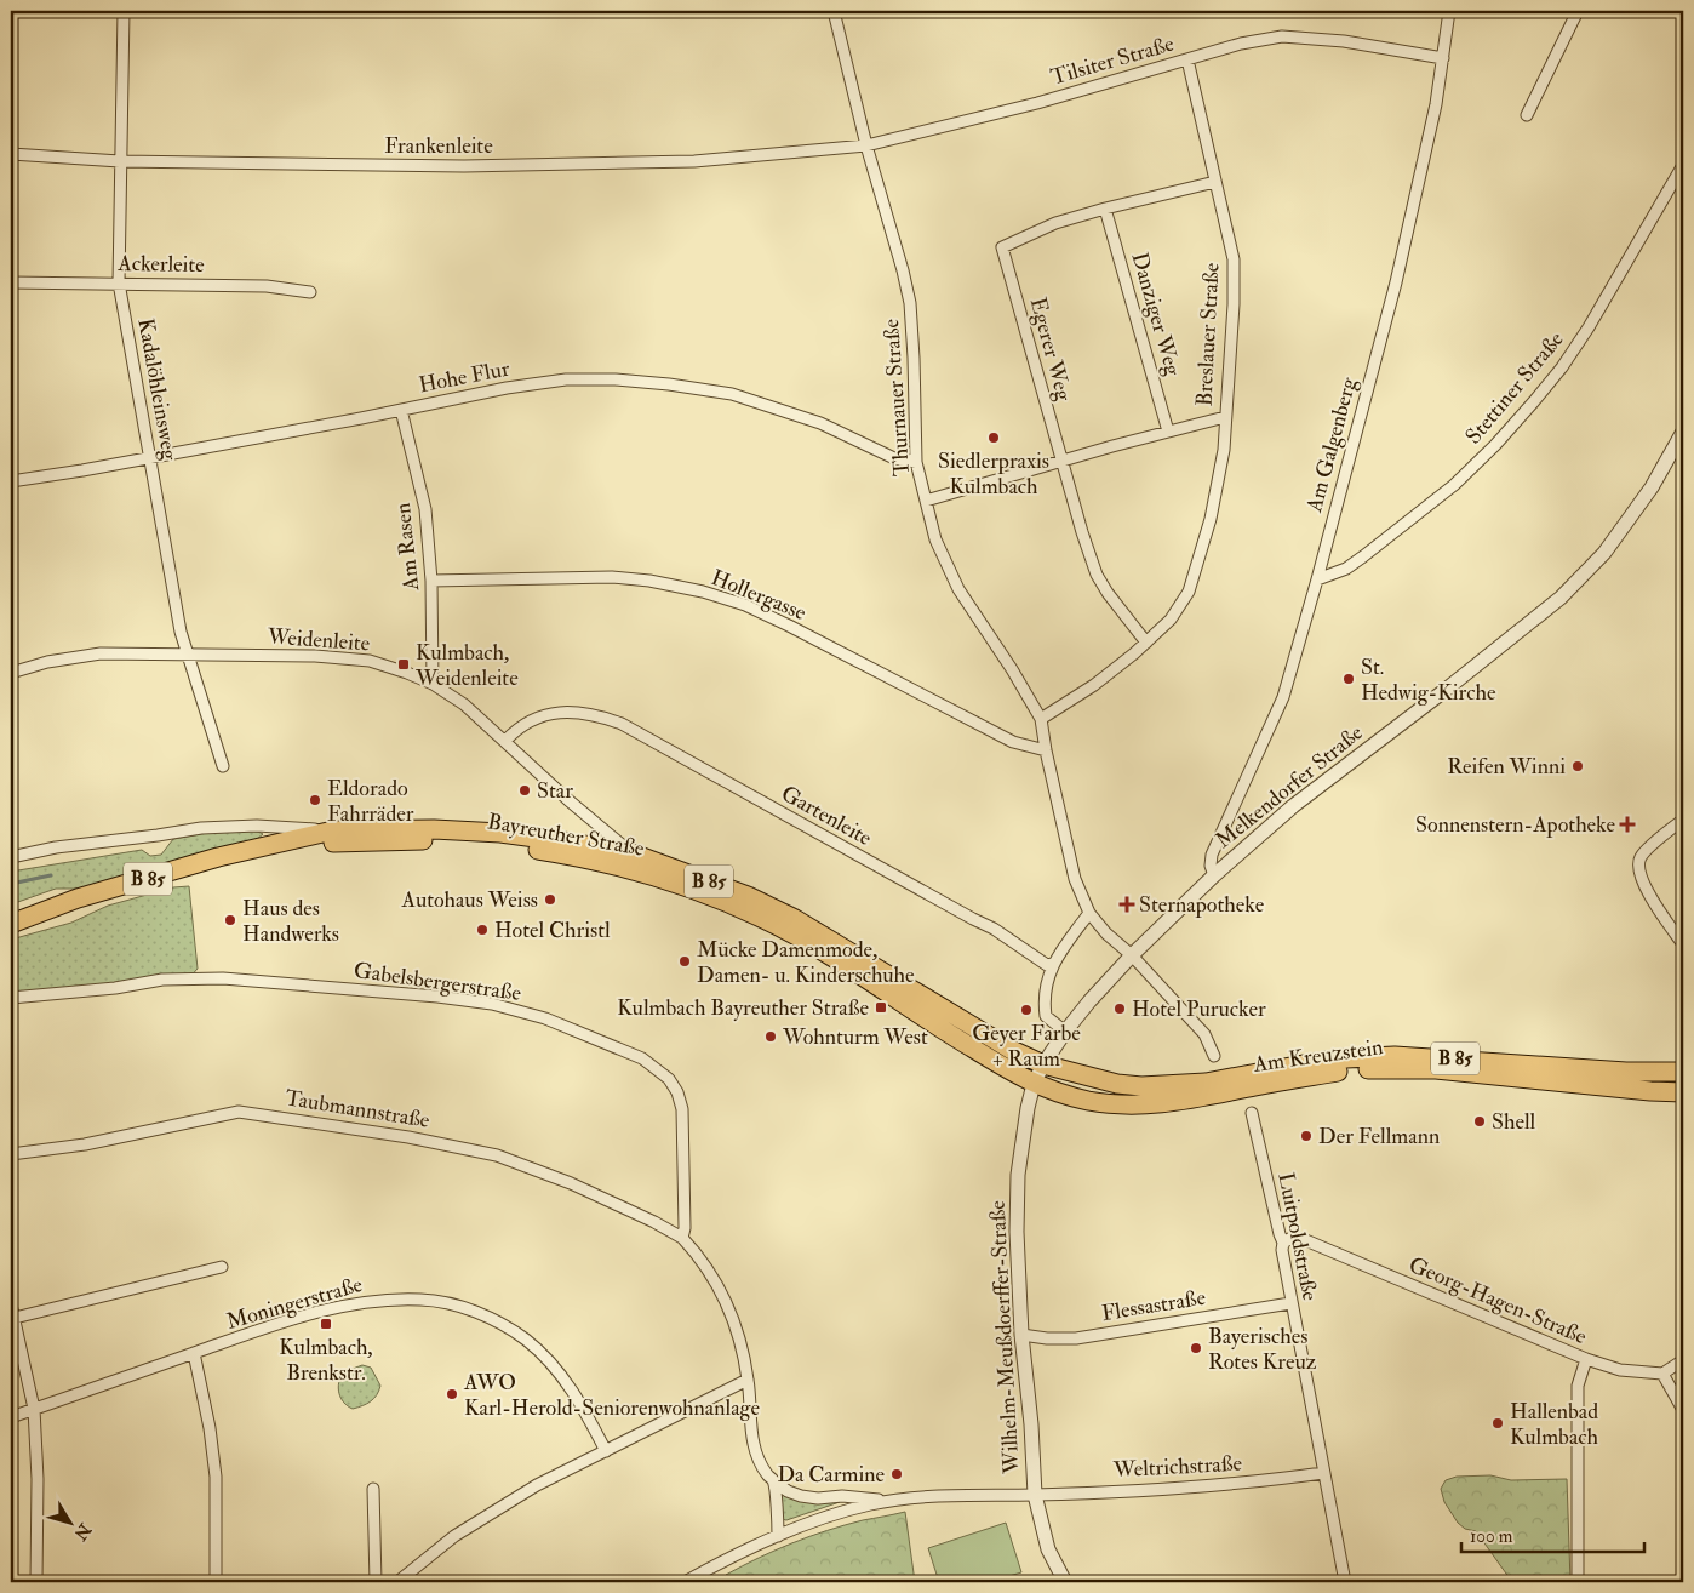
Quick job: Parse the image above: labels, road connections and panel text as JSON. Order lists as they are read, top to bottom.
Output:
{
  "streets": {
    "main road": ["Bayreuther Straße", "B 85", "Am Kreuzstein"],
    "street": [
      "Tilsiter Straße",
      "Frankenleite",
      "Ackerleite",
      "Danziger Weg",
      "Breslauer Straße",
      "Egerer Weg",
      "Hohe Flur",
      "Stettiner Straße",
      "Kadalöhleinsweg",
      "Thurnauer Straße",
      "Am Galgenberg",
      "Am Rasen",
      "Hollergasse",
      "Weidenleite",
      "Melkendorfer Straße",
      "Gartenleite",
      "Gabelsbergerstraße",
      "Taubmannstraße",
      "Luitpoldstraße",
      "Georg-Hagen-Straße",
      "Moningerstraße",
      "Flessastraße",
      "Wilhelm-Meußdoerffer-Straße",
      "Weltrichstraße"
    ]
  },
  "crossings": [
    ["Tilsiter Straße", "Frankenleite"],
    ["Tilsiter Straße", "Breslauer Straße"],
    ["Tilsiter Straße", "Thurnauer Straße"],
    ["Tilsiter Straße", "Am Galgenberg"],
    ["Frankenleite", "Kadalöhleinsweg"],
    ["Frankenleite", "Thurnauer Straße"],
    ["Ackerleite", "Kadalöhleinsweg"],
    ["Danziger Weg", "Breslauer Straße"],
    ["Danziger Weg", "Egerer Weg"],
    ["Breslauer Straße", "Egerer Weg"],
    ["Breslauer Straße", "Thurnauer Straße"],
    ["Hohe Flur", "Kadalöhleinsweg"],
    ["Hohe Flur", "Thurnauer Straße"],
    ["Hohe Flur", "Am Rasen"],
    ["Stettiner Straße", "Am Galgenberg"],
    ["Kadalöhleinsweg", "Weidenleite"],
    ["Thurnauer Straße", "Hollergasse"],
    ["Thurnauer Straße", "Melkendorfer Straße"],
    ["Am Galgenberg", "Melkendorfer Straße"],
    ["Am Rasen", "Hollergasse"],
    ["Am Rasen", "Weidenleite"],
    ["Weidenleite", "Gartenleite"],
    ["Weidenleite", "Bayreuther Straße"],
    ["Melkendorfer Straße", "Bayreuther Straße"],
    ["Melkendorfer Straße", "Am Kreuzstein"],
    ["Melkendorfer Straße", "Wilhelm-Meußdoerffer-Straße"],
    ["Bayreuther Straße", "Am Kreuzstein"],
    ["Bayreuther Straße", "Wilhelm-Meußdoerffer-Straße"],
    ["Gabelsbergerstraße", "Taubmannstraße"],
    ["Am Kreuzstein", "Wilhelm-Meußdoerffer-Straße"],
    ["Luitpoldstraße", "Georg-Hagen-Straße"],
    ["Luitpoldstraße", "Flessastraße"],
    ["Luitpoldstraße", "Weltrichstraße"],
    ["Flessastraße", "Wilhelm-Meußdoerffer-Straße"],
    ["Wilhelm-Meußdoerffer-Straße", "Weltrichstraße"]
  ],
  "places": {
    "other": [
      "Siedlerpraxis Kulmbach",
      "St. Hedwig-Kirche",
      "Reifen Winni",
      "Star",
      "Eldorado Fahrräder",
      "Autohaus Weiss",
      "Haus des Handwerks",
      "Hotel Christl",
      "Mücke Damenmode, Damen- u. Kinderschuhe",
      "Hotel Purucker",
      "Geyer Farbe + Raum",
      "Wohnturm West",
      "Shell",
      "Der Fellmann",
      "Bayerisches Rotes Kreuz",
      "AWO Karl-Herold-Seniorenwohnanlage",
      "Hallenbad Kulmbach",
      "Da Carmine"
    ],
    "transit": ["Kulmbach, Weidenleite", "Kulmbach Bayreuther Straße", "Kulmbach, Brenkstr."],
    "health": ["Sonnenstern-Apotheke", "Sternapotheke"]
  },
  "scale_bar": "100 m",
  "north": "bottom right"
}
